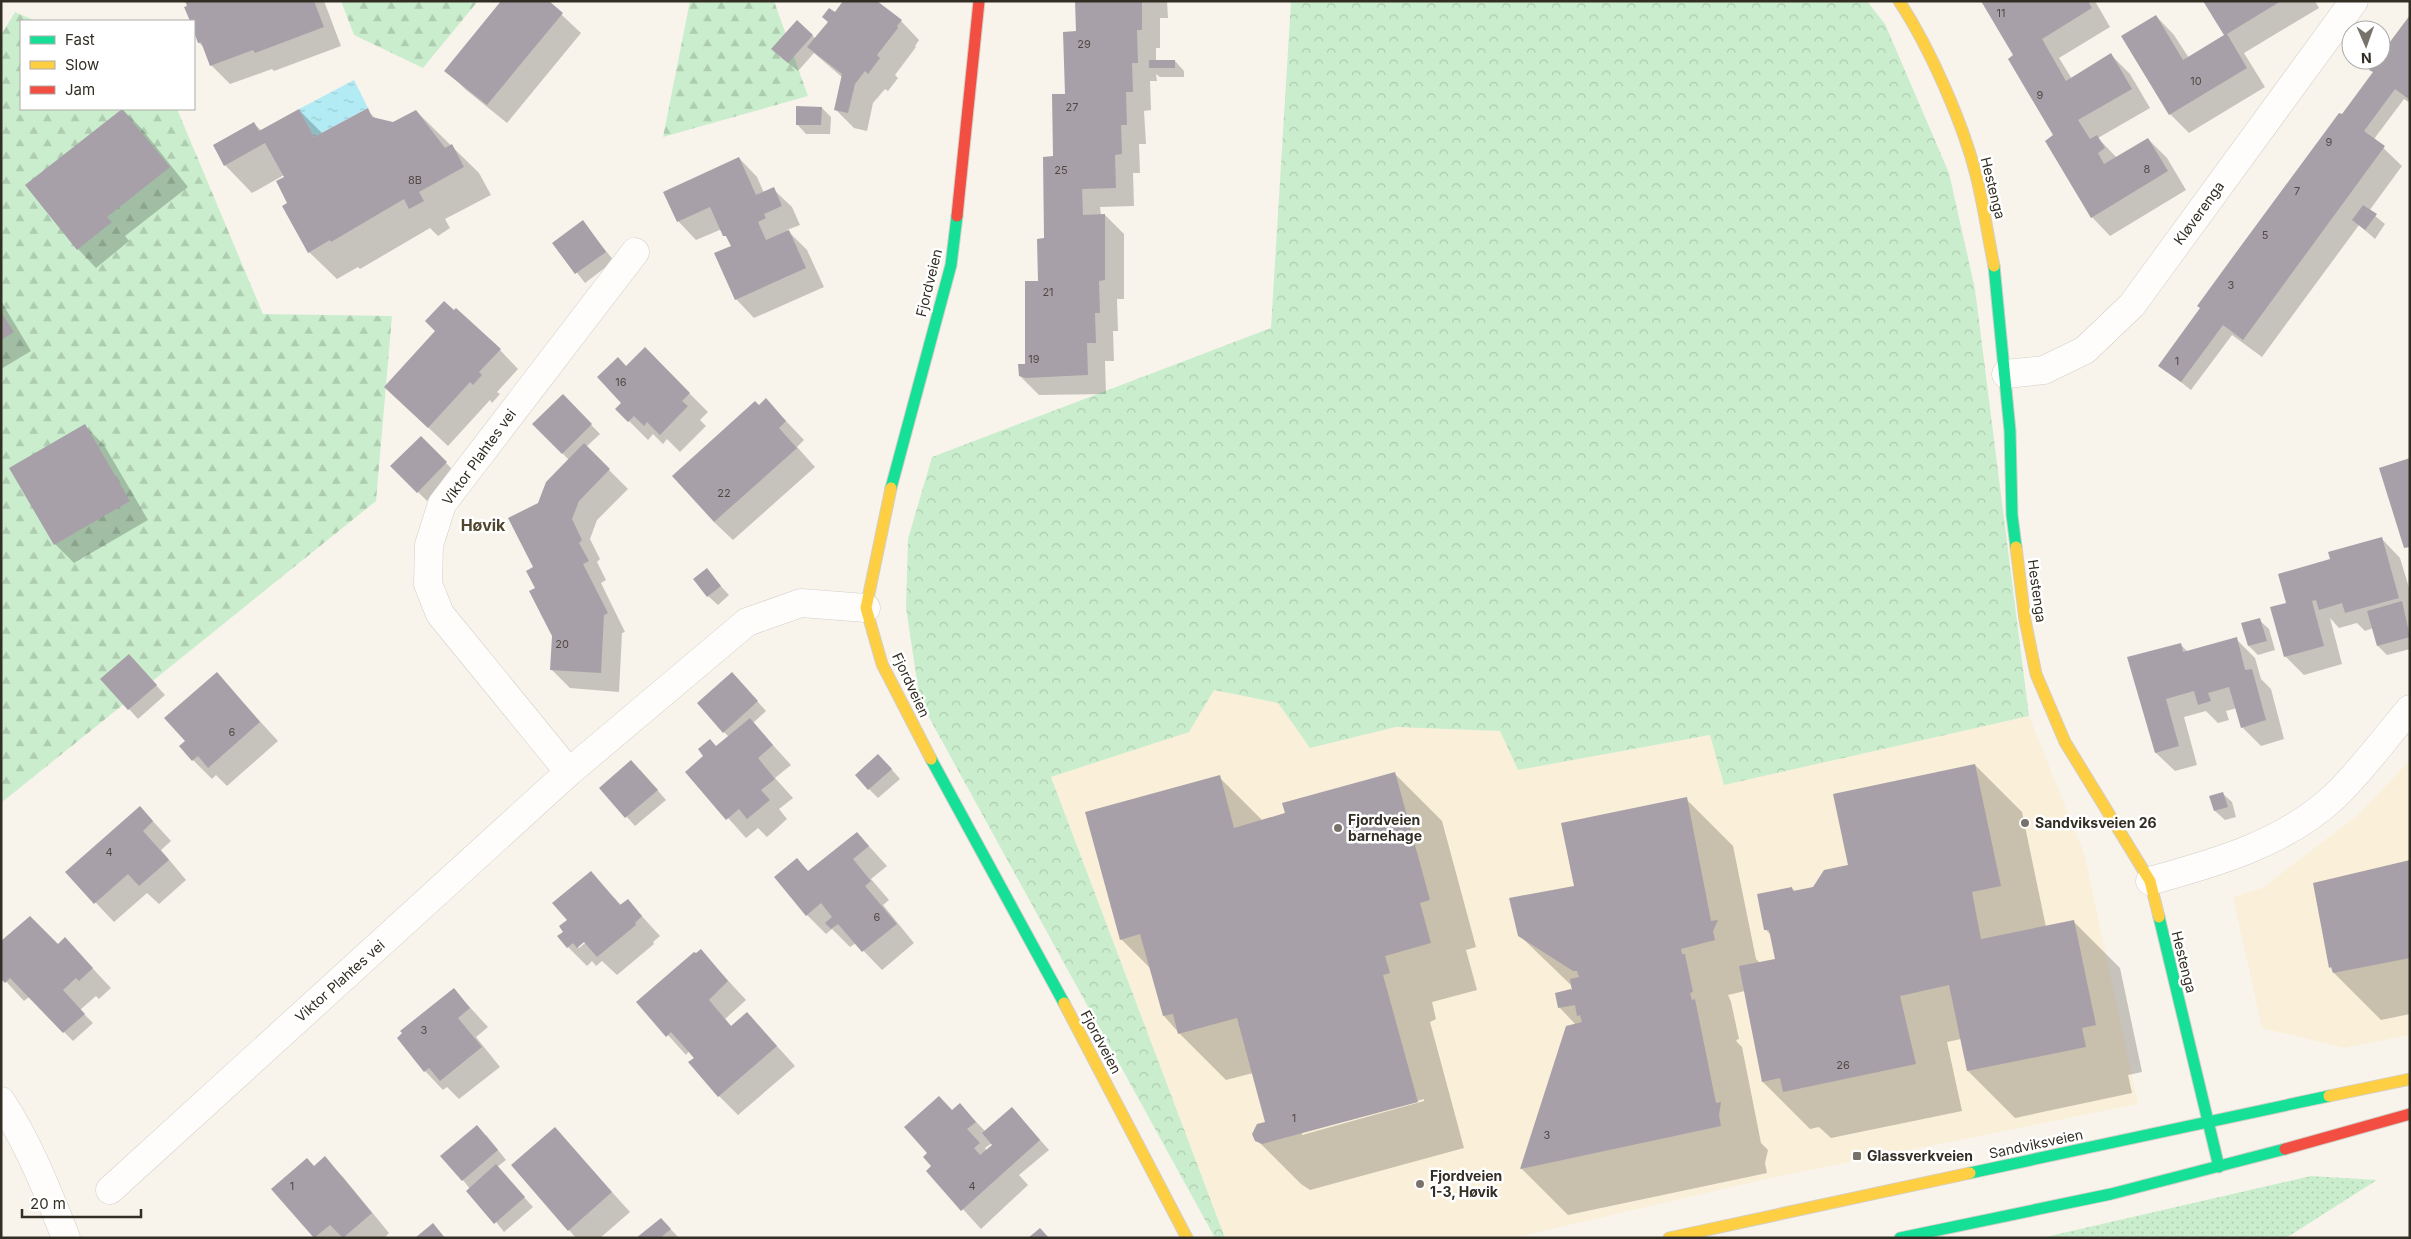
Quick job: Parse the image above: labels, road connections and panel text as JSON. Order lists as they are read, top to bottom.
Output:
{
  "streets": {
    "street": [
      "Hestenga",
      "Kløverenga",
      "Fjordveien",
      "Viktor Plahtes vei",
      "Sandviksveien"
    ]
  },
  "crossings": [
    ["Hestenga", "Kløverenga"],
    ["Hestenga", "Sandviksveien"],
    ["Fjordveien", "Viktor Plahtes vei"]
  ],
  "districts": ["Høvik"],
  "places": {
    "other": ["Sandviksveien 26", "Fjordveien barnehage", "Fjordveien 1-3, Høvik"],
    "transit": ["Glassverkveien"]
  },
  "house_numbers": [
    "11",
    "29",
    "10",
    "9",
    "27",
    "9",
    "8",
    "25",
    "8B",
    "7",
    "5",
    "3",
    "21",
    "19",
    "1",
    "16",
    "22",
    "20",
    "6",
    "4",
    "6",
    "3",
    "26",
    "1",
    "3",
    "1",
    "4"
  ],
  "legend": ["Fast", "Slow", "Jam"],
  "scale_bar": "20 m",
  "north": "bottom"
}
